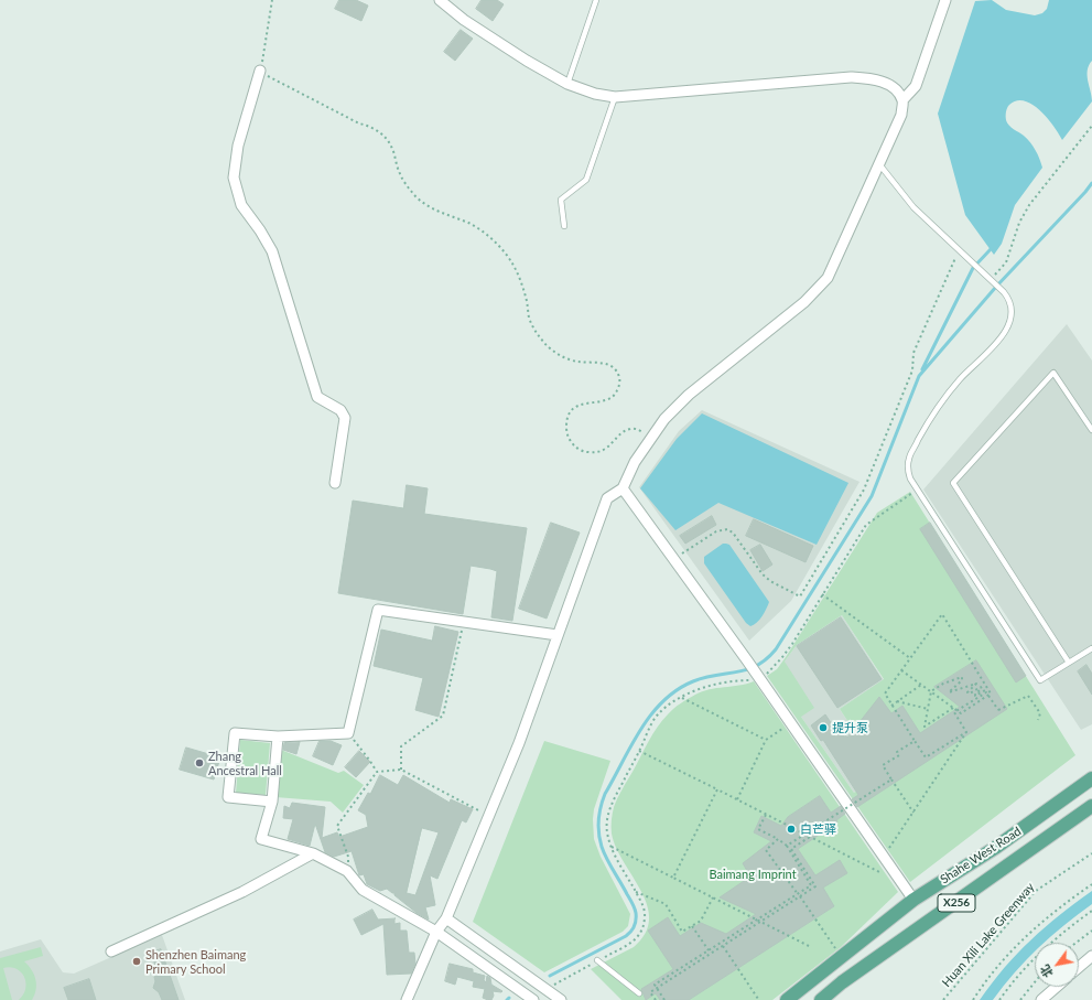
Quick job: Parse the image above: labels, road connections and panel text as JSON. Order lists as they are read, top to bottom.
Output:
{
  "streets": {
    "main road": ["Shahe West Road", "X256"],
    "path": ["Huan Xili Lake Greenway"]
  },
  "parks": ["Baimang Imprint"],
  "places": [
    "提升泵",
    "Zhang Ancestral Hall",
    "白芒驿",
    "Shenzhen Baimang Primary School"
  ],
  "north": "bottom left"
}
